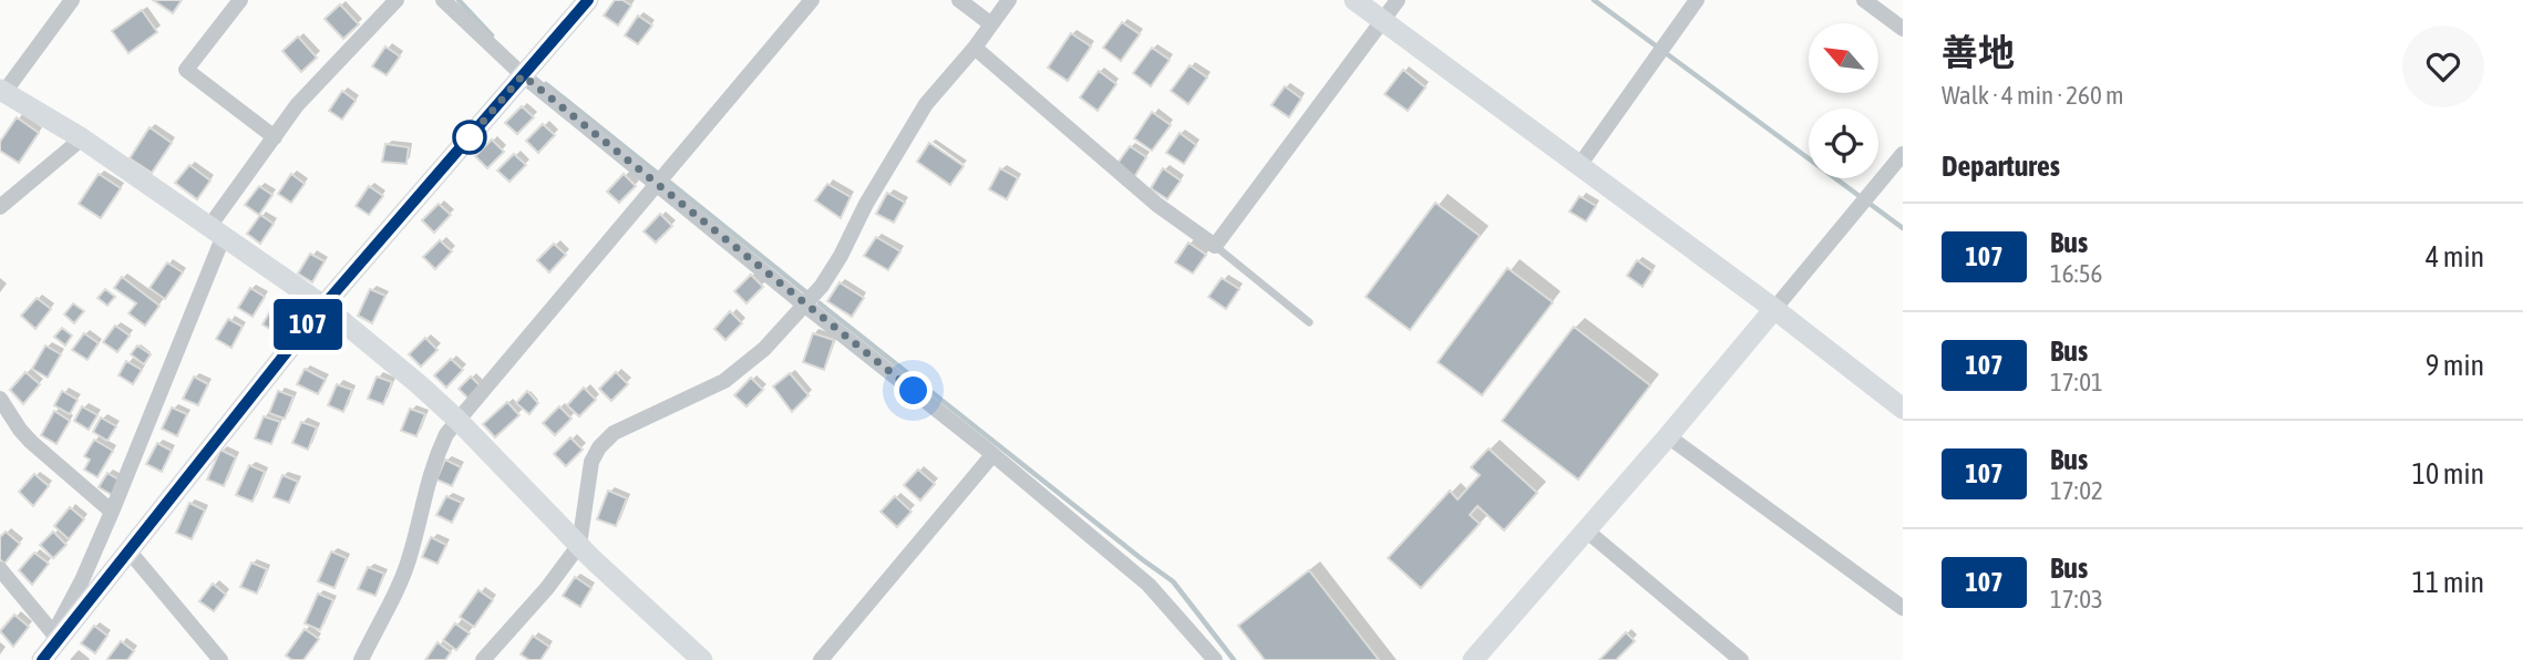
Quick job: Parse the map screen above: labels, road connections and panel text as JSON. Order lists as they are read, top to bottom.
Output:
{
  "lines": ["bus line 107"],
  "north": "top left",
  "page": {
    "on_map": "107",
    "heading": [
      ["善地", "Walk · 4 min · 260 m"],
      "Departures"
    ],
    "list": [
      {
        "mark": "107",
        "name": "Bus",
        "note": "16:56",
        "value": "4 min"
      },
      {
        "mark": "107",
        "name": "Bus",
        "note": "17:01",
        "value": "9 min"
      },
      {
        "mark": "107",
        "name": "Bus",
        "note": "17:02",
        "value": "10 min"
      },
      {
        "mark": "107",
        "name": "Bus",
        "note": "17:03",
        "value": "11 min"
      }
    ]
  }
}
